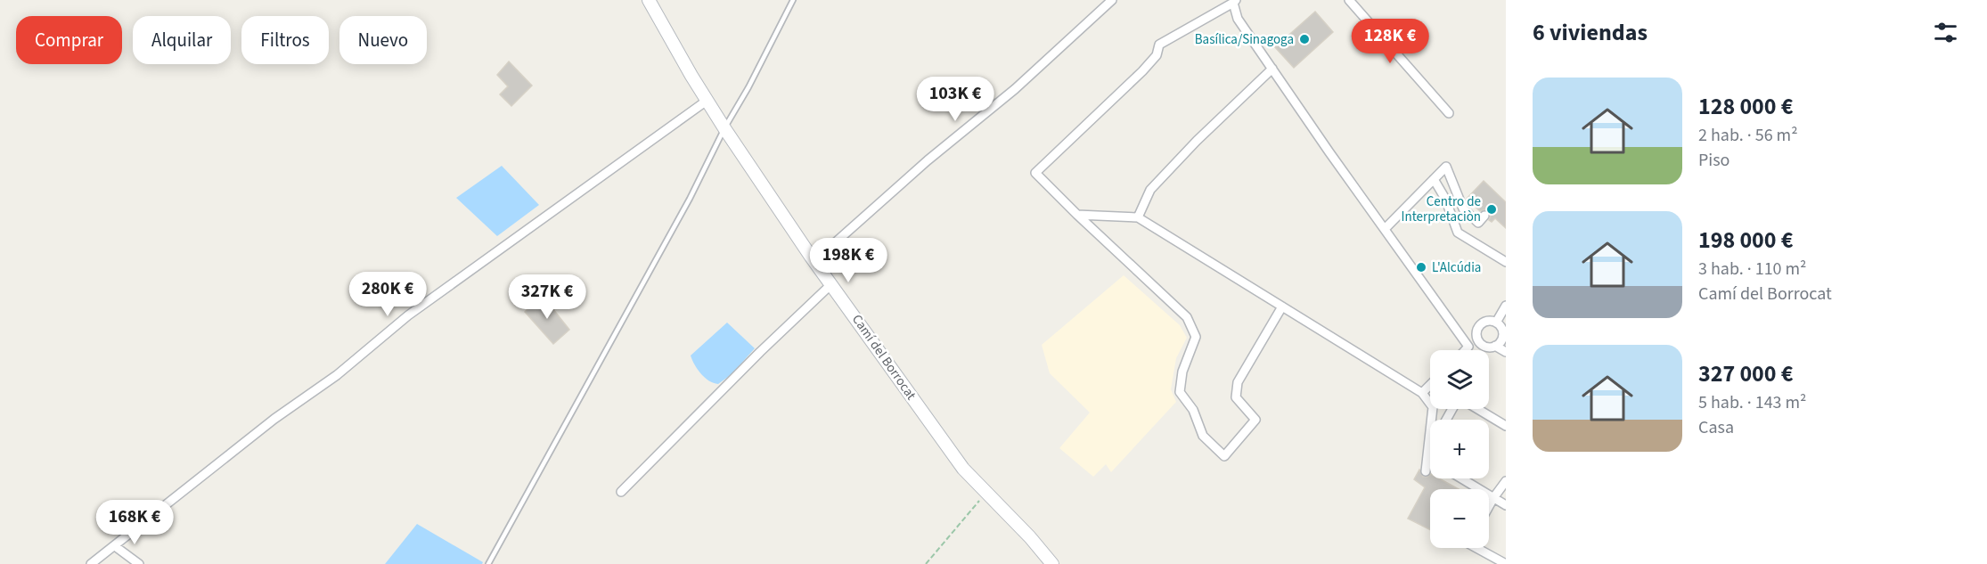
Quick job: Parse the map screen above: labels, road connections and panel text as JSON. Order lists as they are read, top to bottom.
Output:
{
  "streets": {
    "street": ["Camí del Borrocat"]
  },
  "places": ["Basílica/Sinagoga", "Centro de Interpretaciòn", "L'Alcúdia"],
  "page": {
    "heading": "6 viviendas",
    "chip": [
      "Comprar",
      "Alquilar",
      "Filtros",
      "Nuevo"
    ],
    "price": [
      "128K €",
      "103K €",
      "198K €",
      "280K €",
      "327K €",
      "168K €"
    ],
    "list": [
      {
        "name": "128 000 €",
        "note": "2 hab. · 56 m² · Piso"
      },
      {
        "name": "198 000 €",
        "note": "3 hab. · 110 m² · Camí del Borrocat"
      },
      {
        "name": "327 000 €",
        "note": "5 hab. · 143 m² · Casa"
      }
    ],
    "map_buttons": ["+", "−"]
  }
}
